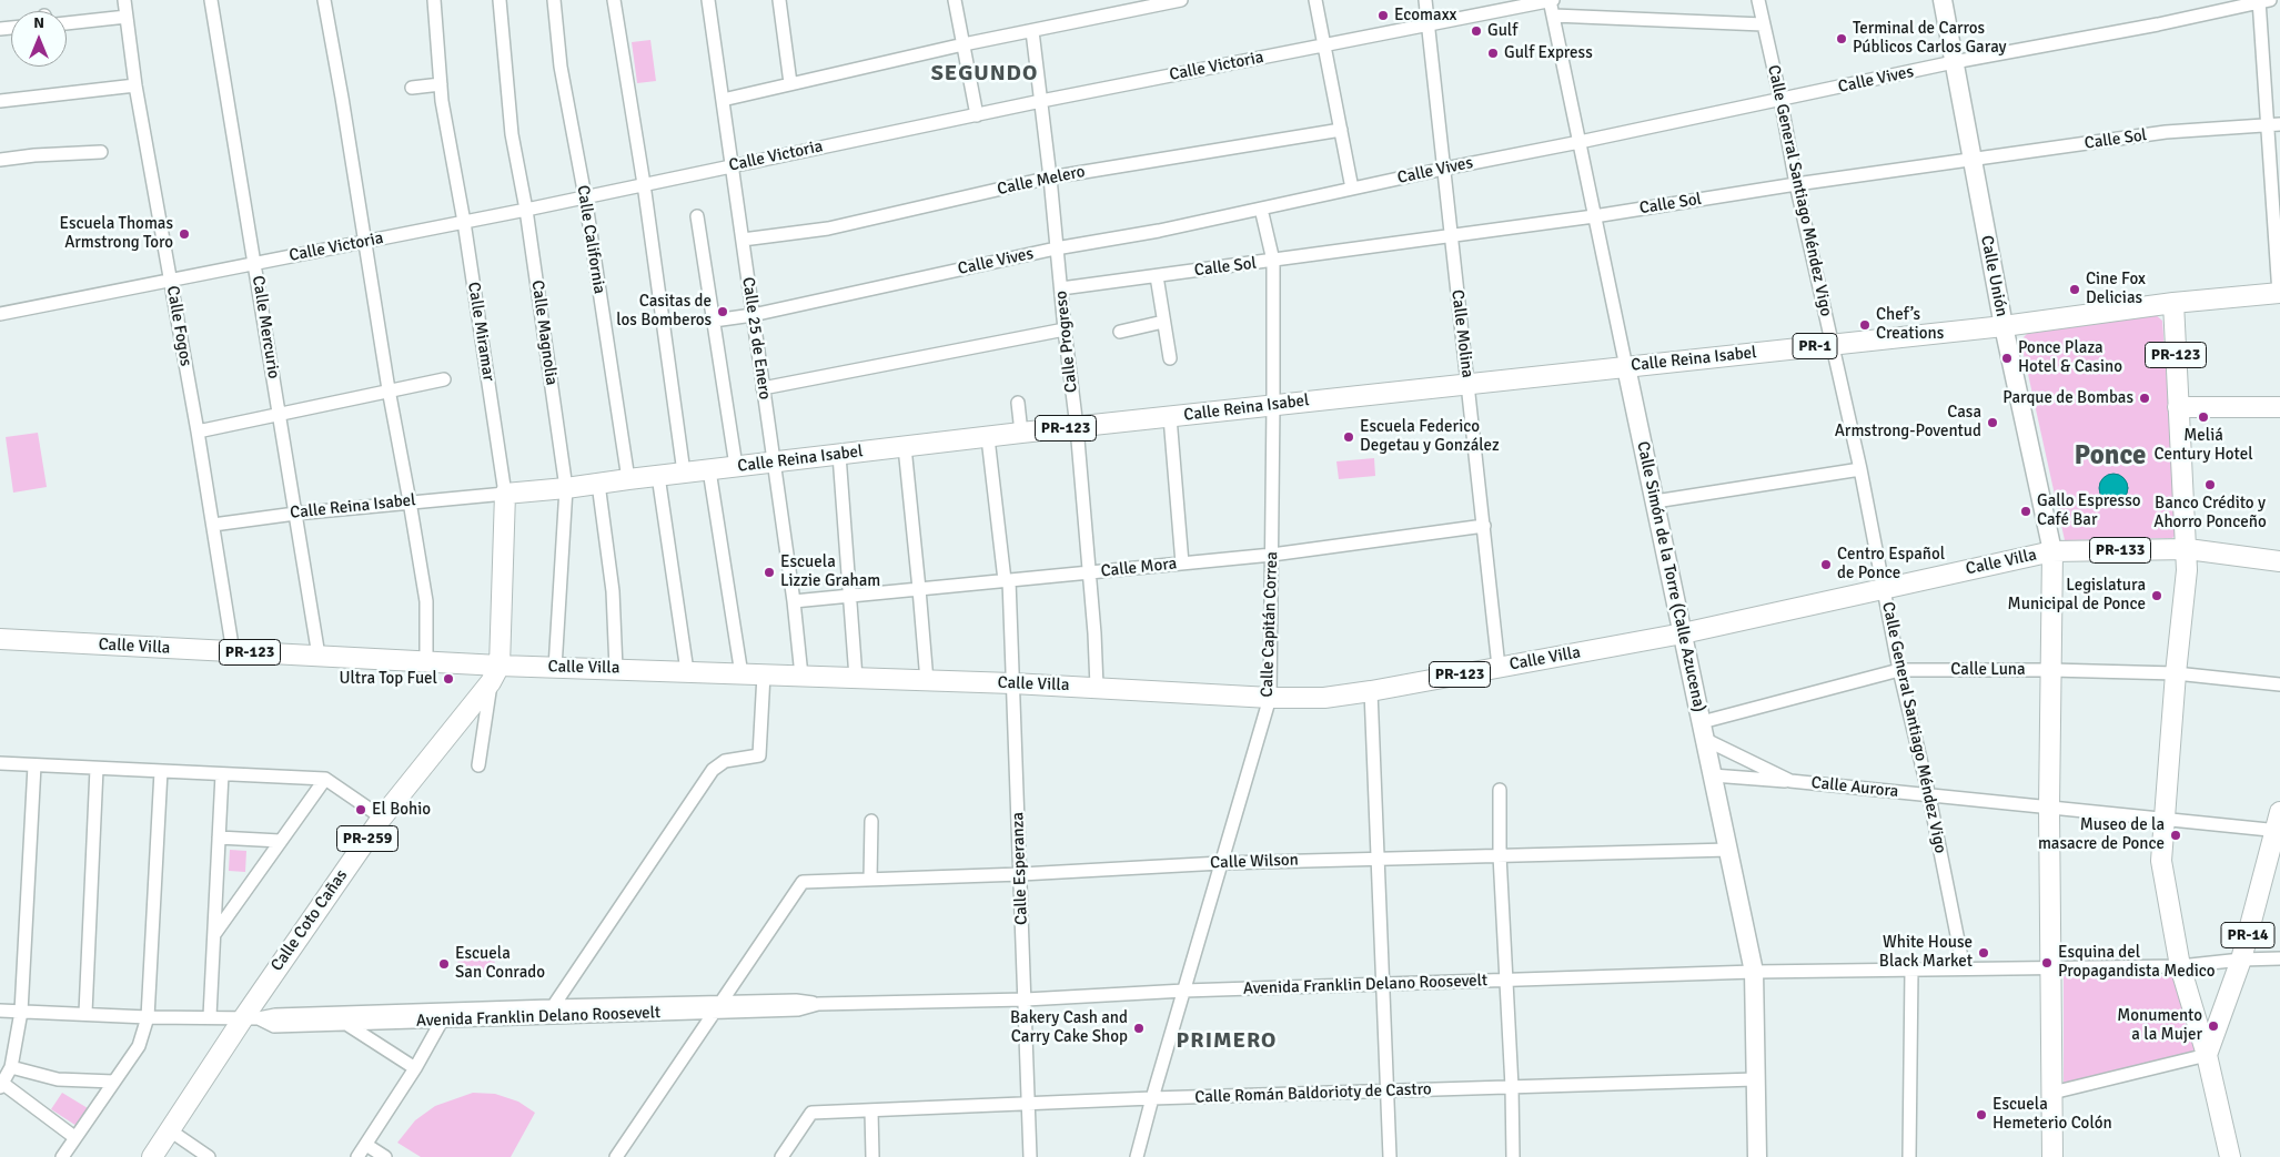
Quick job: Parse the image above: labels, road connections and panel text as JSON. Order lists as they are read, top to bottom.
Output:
{
  "streets": {
    "main road": [
      "Calle Miramar",
      "PR-1",
      "PR-123",
      "Calle Reina Isabel",
      "PR-133",
      "Calle Villa",
      "PR-259",
      "Calle Coto Cañas",
      "PR-14"
    ],
    "street": [
      "Calle Victoria",
      "Calle Vives",
      "Calle Sol",
      "Calle Melero",
      "Calle General Santiago Méndez Vigo",
      "Calle California",
      "Calle Unión",
      "Calle Fogos",
      "Calle Mercurio",
      "Calle Magnolia",
      "Calle Molina",
      "Calle 25 de Enero",
      "Calle Progreso",
      "Calle Mora",
      "Calle Simón de la Torre (Calle Azucena)",
      "Calle Capitán Correa",
      "Calle Luna",
      "Calle Aurora",
      "Calle Wilson",
      "Calle Esperanza",
      "Avenida Franklin Delano Roosevelt",
      "Calle Román Baldorioty de Castro"
    ]
  },
  "crossings": [
    ["Calle Victoria", "Calle California"],
    ["Calle Victoria", "Calle Fogos"],
    ["Calle Victoria", "Calle Mercurio"],
    ["Calle Victoria", "Calle Miramar"],
    ["Calle Victoria", "Calle Magnolia"],
    ["Calle Victoria", "Calle Molina"],
    ["Calle Victoria", "Calle 25 de Enero"],
    ["Calle Victoria", "Calle Progreso"],
    ["Calle Victoria", "Calle Simón de la Torre (Calle Azucena)"],
    ["Calle Vives", "Calle General Santiago Méndez Vigo"],
    ["Calle Vives", "Calle Unión"],
    ["Calle Vives", "Calle Molina"],
    ["Calle Vives", "Calle 25 de Enero"],
    ["Calle Vives", "Calle Progreso"],
    ["Calle Vives", "Calle Simón de la Torre (Calle Azucena)"],
    ["Calle Vives", "Calle Capitán Correa"],
    ["Calle Sol", "Calle General Santiago Méndez Vigo"],
    ["Calle Sol", "Calle Unión"],
    ["Calle Sol", "Calle Molina"],
    ["Calle Sol", "Calle Progreso"],
    ["Calle Sol", "Calle Simón de la Torre (Calle Azucena)"],
    ["Calle Sol", "Calle Capitán Correa"],
    ["Calle Melero", "Calle 25 de Enero"],
    ["Calle Melero", "Calle Progreso"],
    ["Calle General Santiago Méndez Vigo", "Calle Reina Isabel"],
    ["Calle General Santiago Méndez Vigo", "Calle Villa"],
    ["Calle General Santiago Méndez Vigo", "Calle Luna"],
    ["Calle General Santiago Méndez Vigo", "Calle Aurora"],
    ["Calle General Santiago Méndez Vigo", "Avenida Franklin Delano Roosevelt"],
    ["Calle California", "Calle Reina Isabel"],
    ["Calle Unión", "Calle Reina Isabel"],
    ["Calle Unión", "PR-133"],
    ["Calle Unión", "Calle Villa"],
    ["Calle Fogos", "Calle Reina Isabel"],
    ["Calle Fogos", "Calle Villa"],
    ["Calle Mercurio", "Calle Reina Isabel"],
    ["Calle Mercurio", "Calle Villa"],
    ["Calle Miramar", "Calle Reina Isabel"],
    ["Calle Miramar", "Calle Villa"],
    ["Calle Miramar", "Calle Coto Cañas"],
    ["Calle Magnolia", "Calle Reina Isabel"],
    ["Calle Magnolia", "Calle Villa"],
    ["Calle Molina", "Calle Reina Isabel"],
    ["Calle Molina", "Calle Villa"],
    ["Calle Molina", "Calle Mora"],
    ["Calle 25 de Enero", "Calle Reina Isabel"],
    ["Calle 25 de Enero", "Calle Villa"],
    ["Calle 25 de Enero", "Calle Mora"],
    ["Calle Progreso", "Calle Reina Isabel"],
    ["Calle Progreso", "Calle Villa"],
    ["Calle Progreso", "Calle Mora"],
    ["PR-123", "Calle Reina Isabel"],
    ["Calle Reina Isabel", "Calle Simón de la Torre (Calle Azucena)"],
    ["Calle Reina Isabel", "Calle Capitán Correa"],
    ["Calle Reina Isabel", "Calle Esperanza"],
    ["PR-133", "Calle Villa"],
    ["Calle Villa", "Calle Simón de la Torre (Calle Azucena)"],
    ["Calle Villa", "Calle Capitán Correa"],
    ["Calle Villa", "Calle Esperanza"],
    ["Calle Villa", "Calle Coto Cañas"],
    ["Calle Mora", "Calle Capitán Correa"],
    ["Calle Mora", "Calle Esperanza"],
    ["Calle Simón de la Torre (Calle Azucena)", "Calle Luna"],
    ["Calle Simón de la Torre (Calle Azucena)", "Calle Aurora"],
    ["Calle Simón de la Torre (Calle Azucena)", "Calle Wilson"],
    ["Calle Simón de la Torre (Calle Azucena)", "Avenida Franklin Delano Roosevelt"],
    ["Calle Simón de la Torre (Calle Azucena)", "Calle Román Baldorioty de Castro"],
    ["Calle Capitán Correa", "Calle Wilson"],
    ["Calle Capitán Correa", "Avenida Franklin Delano Roosevelt"],
    ["Calle Capitán Correa", "Calle Román Baldorioty de Castro"],
    ["Calle Luna", "Calle Aurora"],
    ["Calle Aurora", "PR-14"],
    ["PR-259", "Calle Coto Cañas"],
    ["PR-259", "Avenida Franklin Delano Roosevelt"],
    ["Calle Wilson", "Calle Esperanza"],
    ["Calle Wilson", "Avenida Franklin Delano Roosevelt"],
    ["Calle Esperanza", "Avenida Franklin Delano Roosevelt"],
    ["Calle Esperanza", "Calle Román Baldorioty de Castro"],
    ["Calle Coto Cañas", "Avenida Franklin Delano Roosevelt"],
    ["PR-14", "Avenida Franklin Delano Roosevelt"]
  ],
  "districts": ["SEGUNDO", "Ponce", "PRIMERO"],
  "places": [
    "Ecomaxx",
    "Gulf",
    "Terminal de Carros Públicos Carlos Garay",
    "Gulf Express",
    "Escuela Thomas Armstrong Toro",
    "Cine Fox Delicias",
    "Casitas de los Bomberos",
    "Chef’s Creations",
    "Ponce Plaza Hotel & Casino",
    "Parque de Bombas",
    "Meliá Century Hotel",
    "Casa Armstrong-Poventud",
    "Escuela Federico Degetau y González",
    "Banco Crédito y Ahorro Ponceño",
    "Gallo Espresso Café Bar",
    "Centro Español de Ponce",
    "Escuela Lizzie Graham",
    "Legislatura Municipal de Ponce",
    "Ultra Top Fuel",
    "El Bohio",
    "Museo de la masacre de Ponce",
    "White House Black Market",
    "Esquina del Propagandista Medico",
    "Escuela San Conrado",
    "Monumento a la Mujer",
    "Bakery Cash and Carry Cake Shop",
    "Escuela Hemeterio Colón"
  ],
  "north": "top"
}
